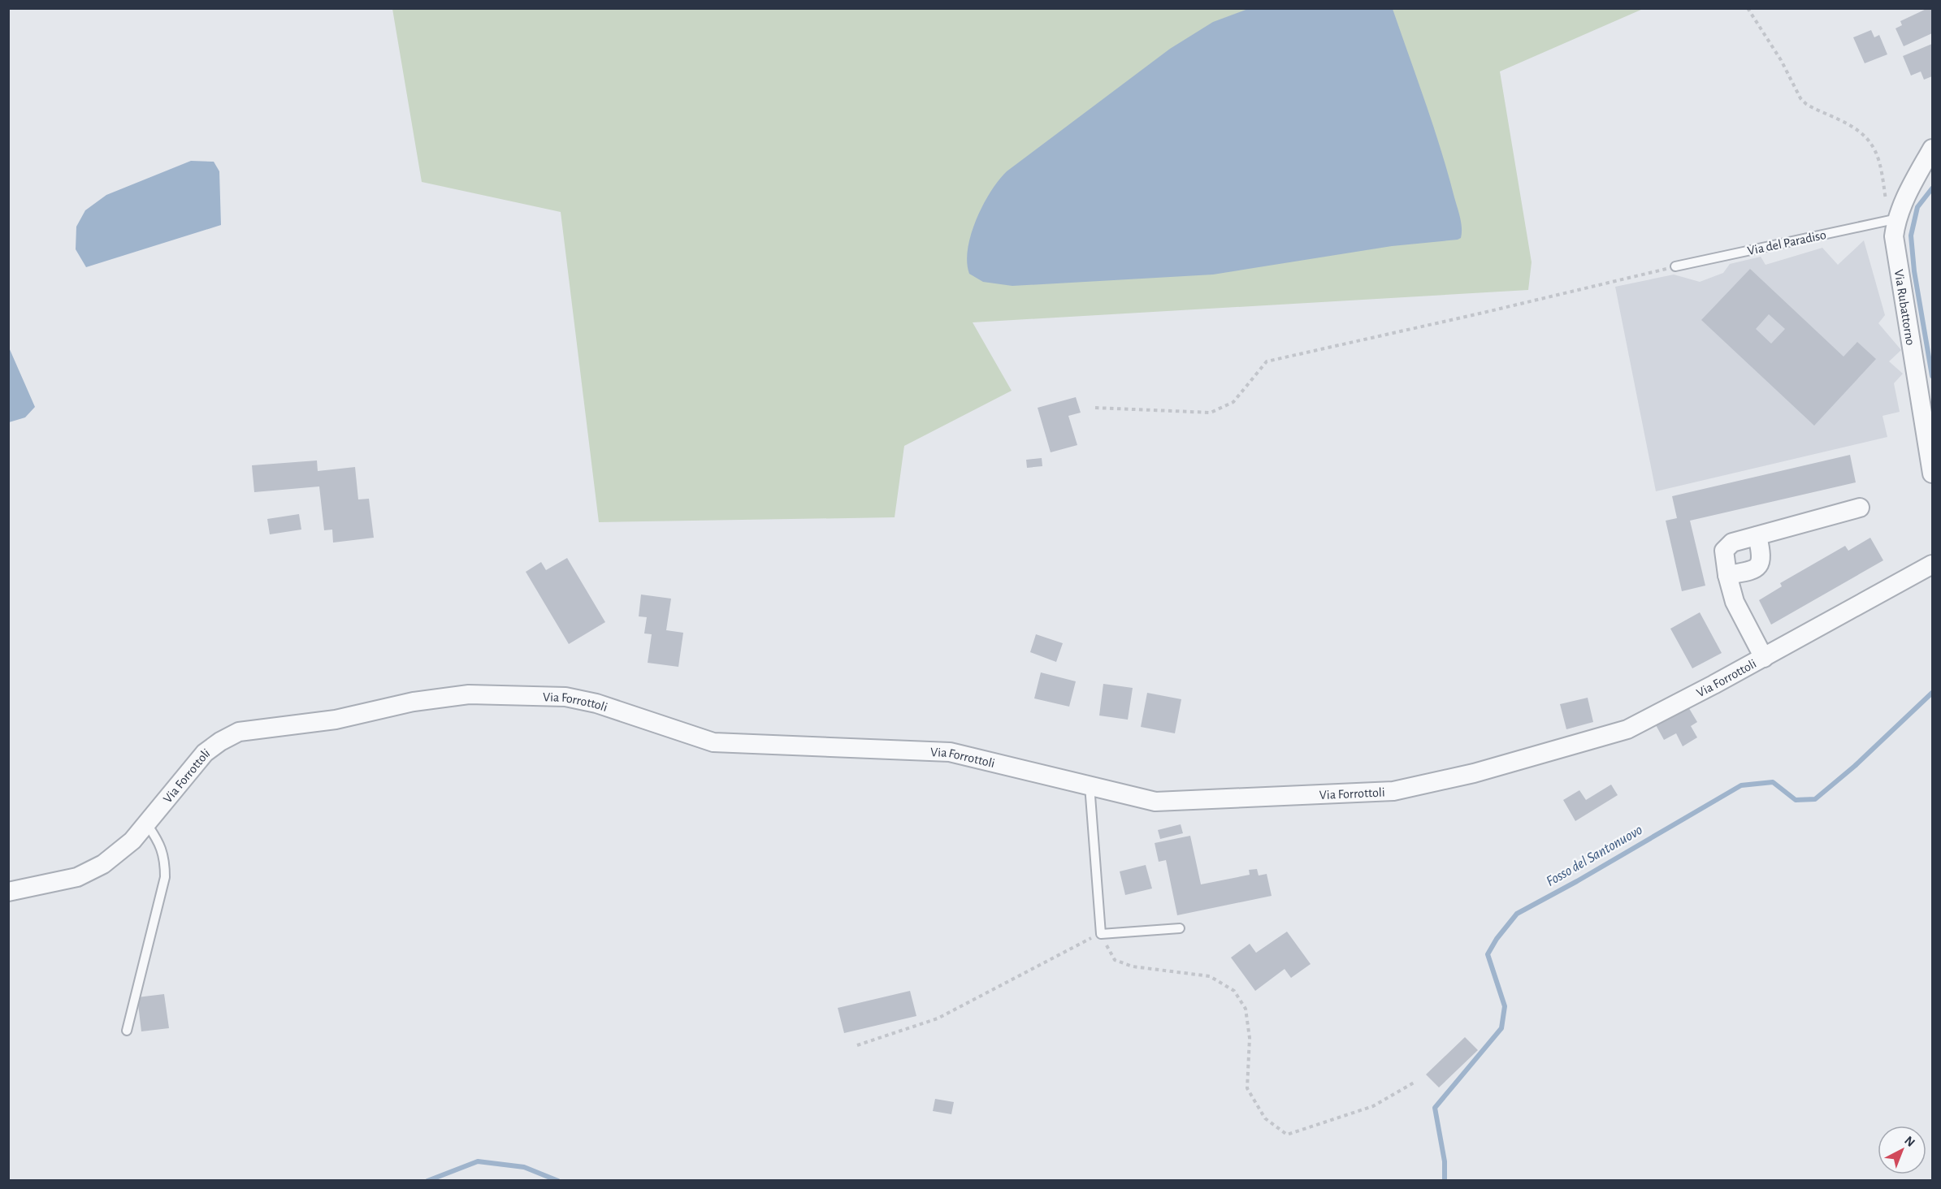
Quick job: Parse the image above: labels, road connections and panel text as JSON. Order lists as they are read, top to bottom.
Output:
{
  "streets": {
    "street": ["Via Rubattorno", "Via Forrottoli"],
    "lane": ["Via del Paradiso"]
  },
  "crossings": [
    ["Via del Paradiso", "Via Rubattorno"]
  ],
  "water": ["Fosso del Santonuovo"],
  "north": "top right"
}
